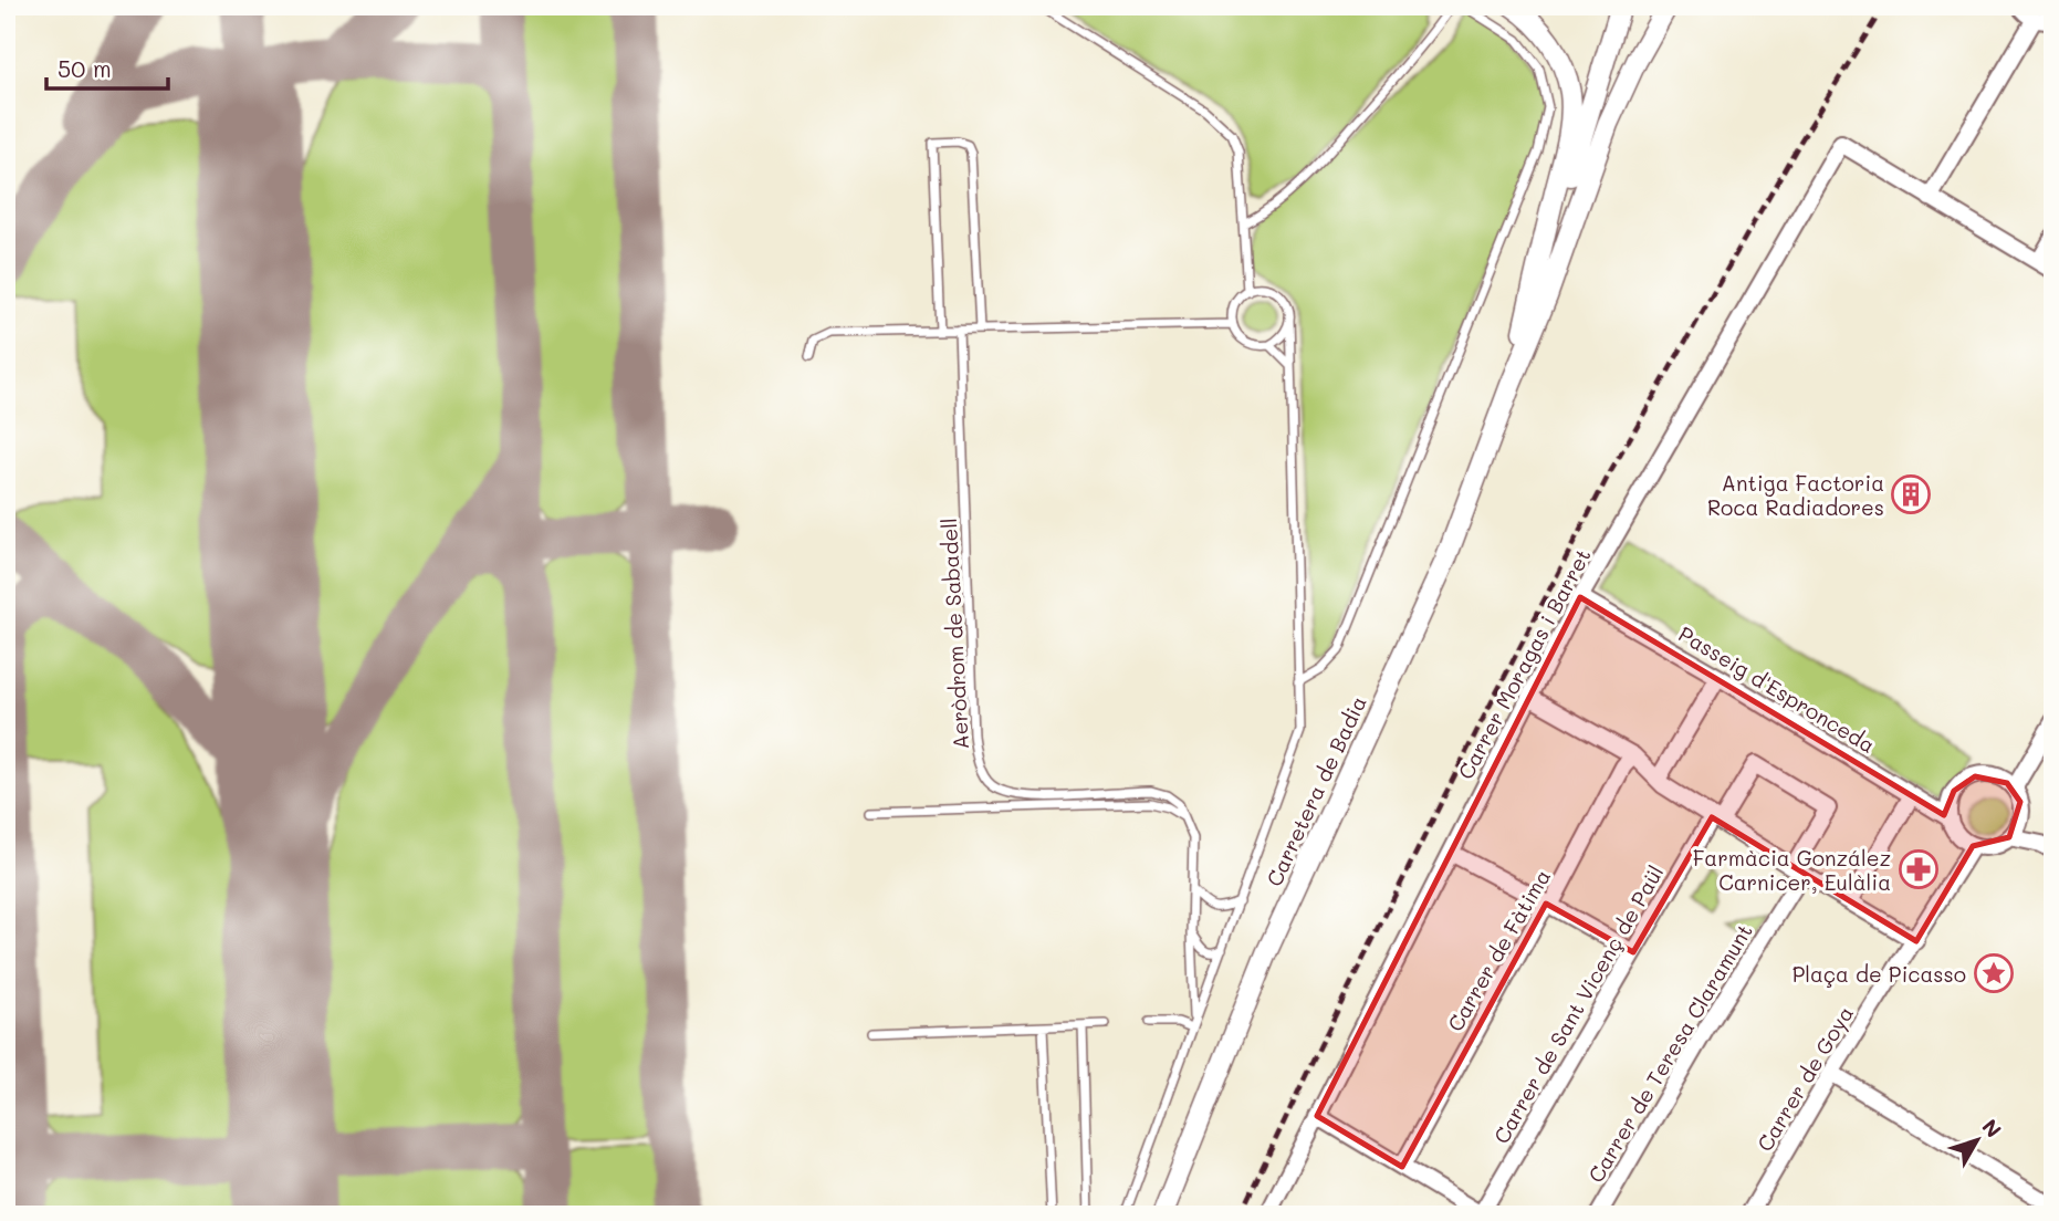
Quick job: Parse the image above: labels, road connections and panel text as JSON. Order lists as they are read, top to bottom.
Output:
{
  "streets": {
    "street": [
      "Carrer Moragas i Barret",
      "Passeig d'Espronceda",
      "Carretera de Badia",
      "Carrer de Fàtima",
      "Carrer de Sant Vicenç de Paül",
      "Carrer de Teresa Claramunt",
      "Carrer de Goya"
    ],
    "lane": ["Aeròdrom de Sabadell"]
  },
  "crossings": [
    ["Carrer Moragas i Barret", "Passeig d'Espronceda"],
    ["Passeig d'Espronceda", "Carrer de Goya"],
    ["Carrer de Sant Vicenç de Paül", "Carrer de Teresa Claramunt"]
  ],
  "places": {
    "building": ["Antiga Factoria Roca Radiadores"],
    "pharmacy": ["Farmàcia González Carnicer, Eulàlia"],
    "place": ["Plaça de Picasso"]
  },
  "scale_bar": "50 m",
  "north": "top right"
}
